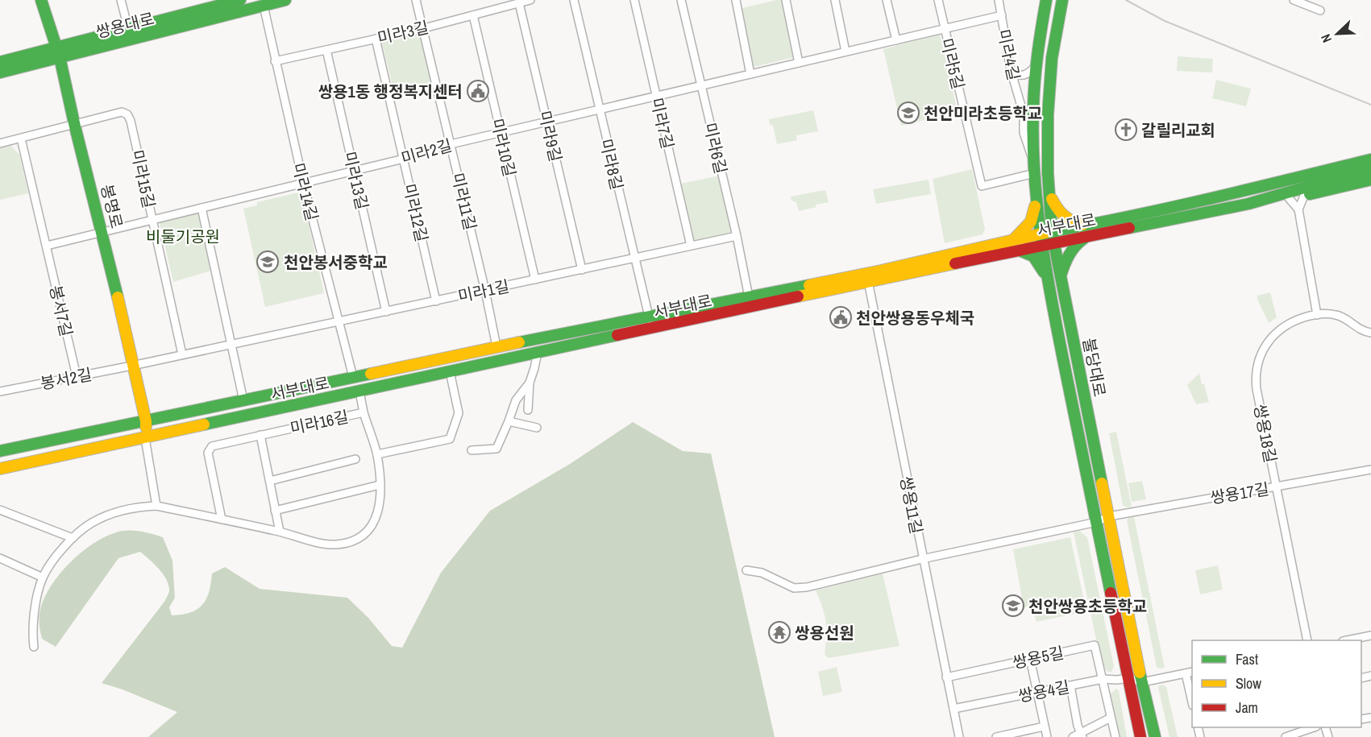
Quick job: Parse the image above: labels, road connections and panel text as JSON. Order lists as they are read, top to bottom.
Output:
{
  "streets": {
    "main road": [
      "쌍용대로",
      "봉명로",
      "서부대로",
      "불당대로"
    ],
    "street": [
      "미라3길",
      "미라4길",
      "미라5길",
      "미라7길",
      "미라9길",
      "미라10길",
      "미라6길",
      "미라2길",
      "미라8길",
      "미라15길",
      "미라13길",
      "미라14길",
      "미라11길",
      "미라12길",
      "미라1길",
      "봉서7길",
      "봉서2길",
      "미라16길",
      "쌍용18길",
      "쌍용17길",
      "쌍용11길",
      "쌍용5길",
      "쌍용4길"
    ]
  },
  "crossings": [
    ["쌍용대로", "미라14길"],
    ["쌍용대로", "봉명로"],
    ["미라3길", "미라9길"],
    ["미라3길", "미라10길"],
    ["미라3길", "미라13길"],
    ["미라3길", "미라14길"],
    ["미라3길", "미라11길"],
    ["미라3길", "미라12길"],
    ["미라4길", "미라5길"],
    ["미라4길", "미라2길"],
    ["미라4길", "불당대로"],
    ["미라5길", "미라2길"],
    ["미라5길", "불당대로"],
    ["미라7길", "미라2길"],
    ["미라7길", "미라1길"],
    ["미라9길", "미라2길"],
    ["미라9길", "미라1길"],
    ["미라10길", "미라2길"],
    ["미라10길", "미라1길"],
    ["미라6길", "미라2길"],
    ["미라6길", "서부대로"],
    ["미라6길", "미라1길"],
    ["미라2길", "미라8길"],
    ["미라2길", "미라15길"],
    ["미라2길", "미라13길"],
    ["미라2길", "미라14길"],
    ["미라2길", "미라11길"],
    ["미라2길", "봉명로"],
    ["미라2길", "미라12길"],
    ["미라8길", "서부대로"],
    ["미라8길", "미라1길"],
    ["미라15길", "봉명로"],
    ["미라15길", "미라1길"],
    ["미라13길", "미라1길"],
    ["미라14길", "서부대로"],
    ["미라14길", "미라1길"],
    ["미라11길", "서부대로"],
    ["미라11길", "미라1길"],
    ["봉명로", "서부대로"],
    ["봉명로", "미라1길"],
    ["봉명로", "봉서2길"],
    ["미라12길", "미라1길"],
    ["서부대로", "불당대로"],
    ["서부대로", "쌍용11길"],
    ["미라1길", "봉서2길"],
    ["봉서7길", "봉서2길"],
    ["불당대로", "쌍용17길"],
    ["불당대로", "쌍용4길"],
    ["쌍용18길", "쌍용17길"],
    ["쌍용17길", "쌍용11길"],
    ["쌍용11길", "쌍용5길"],
    ["쌍용11길", "쌍용4길"],
    ["쌍용5길", "쌍용4길"]
  ],
  "parks": ["비둘기공원"],
  "places": {
    "public building": ["쌍용1동 행정복지센터", "천안쌍용동우체국"],
    "school or university": ["천안미라초등학교", "천안봉서중학교", "천안쌍용초등학교"],
    "church": ["갈릴리교회"],
    "temple": ["쌍용선원"]
  },
  "legend": ["Fast", "Slow", "Jam"],
  "north": "bottom left"
}
